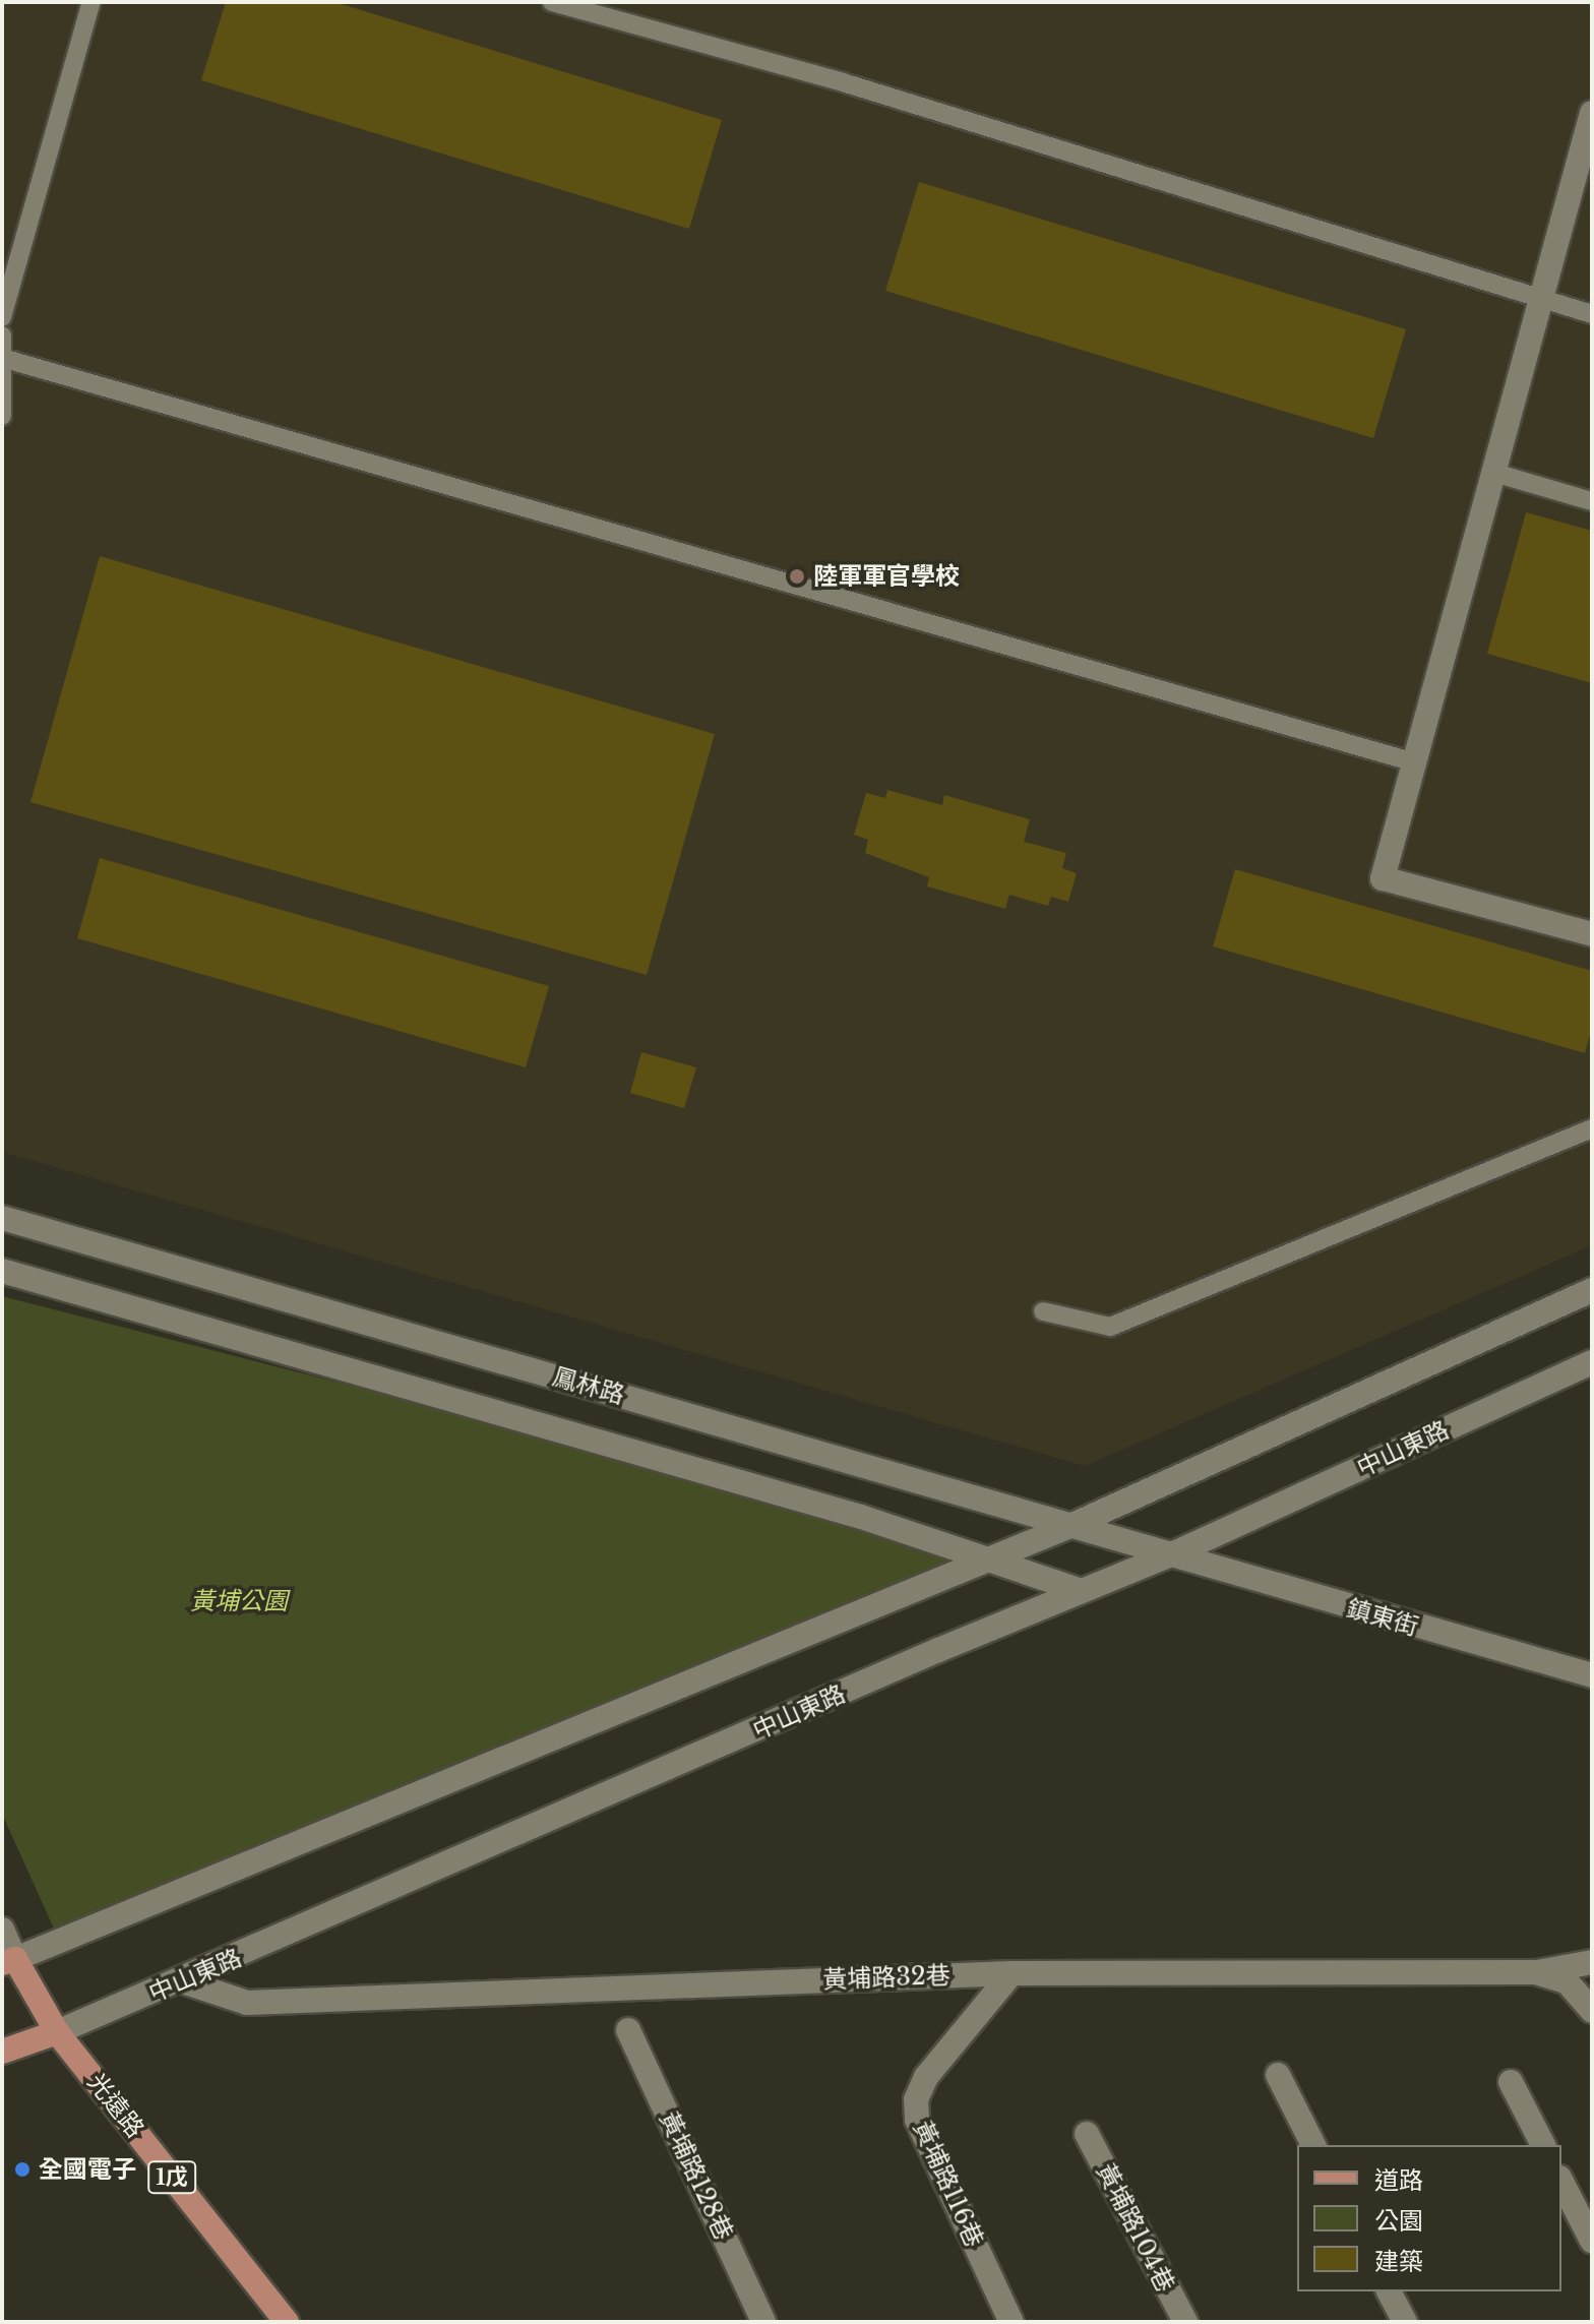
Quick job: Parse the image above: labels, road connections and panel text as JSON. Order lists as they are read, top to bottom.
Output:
{
  "streets": {
    "main road": ["中山東路", "光遠路", "1戊"],
    "street": [
      "鳳林路",
      "鎮東街",
      "黃埔路32巷",
      "黃埔路128巷",
      "黃埔路116巷",
      "黃埔路104巷"
    ]
  },
  "crossings": [
    ["鳳林路", "中山東路"],
    ["鳳林路", "鎮東街"],
    ["中山東路", "鎮東街"],
    ["中山東路", "黃埔路32巷"],
    ["中山東路", "光遠路"],
    ["黃埔路32巷", "黃埔路116巷"]
  ],
  "parks": ["黃埔公園"],
  "places": ["陸軍軍官學校", "全國電子"],
  "legend": ["道路", "公園", "建築"]
}
